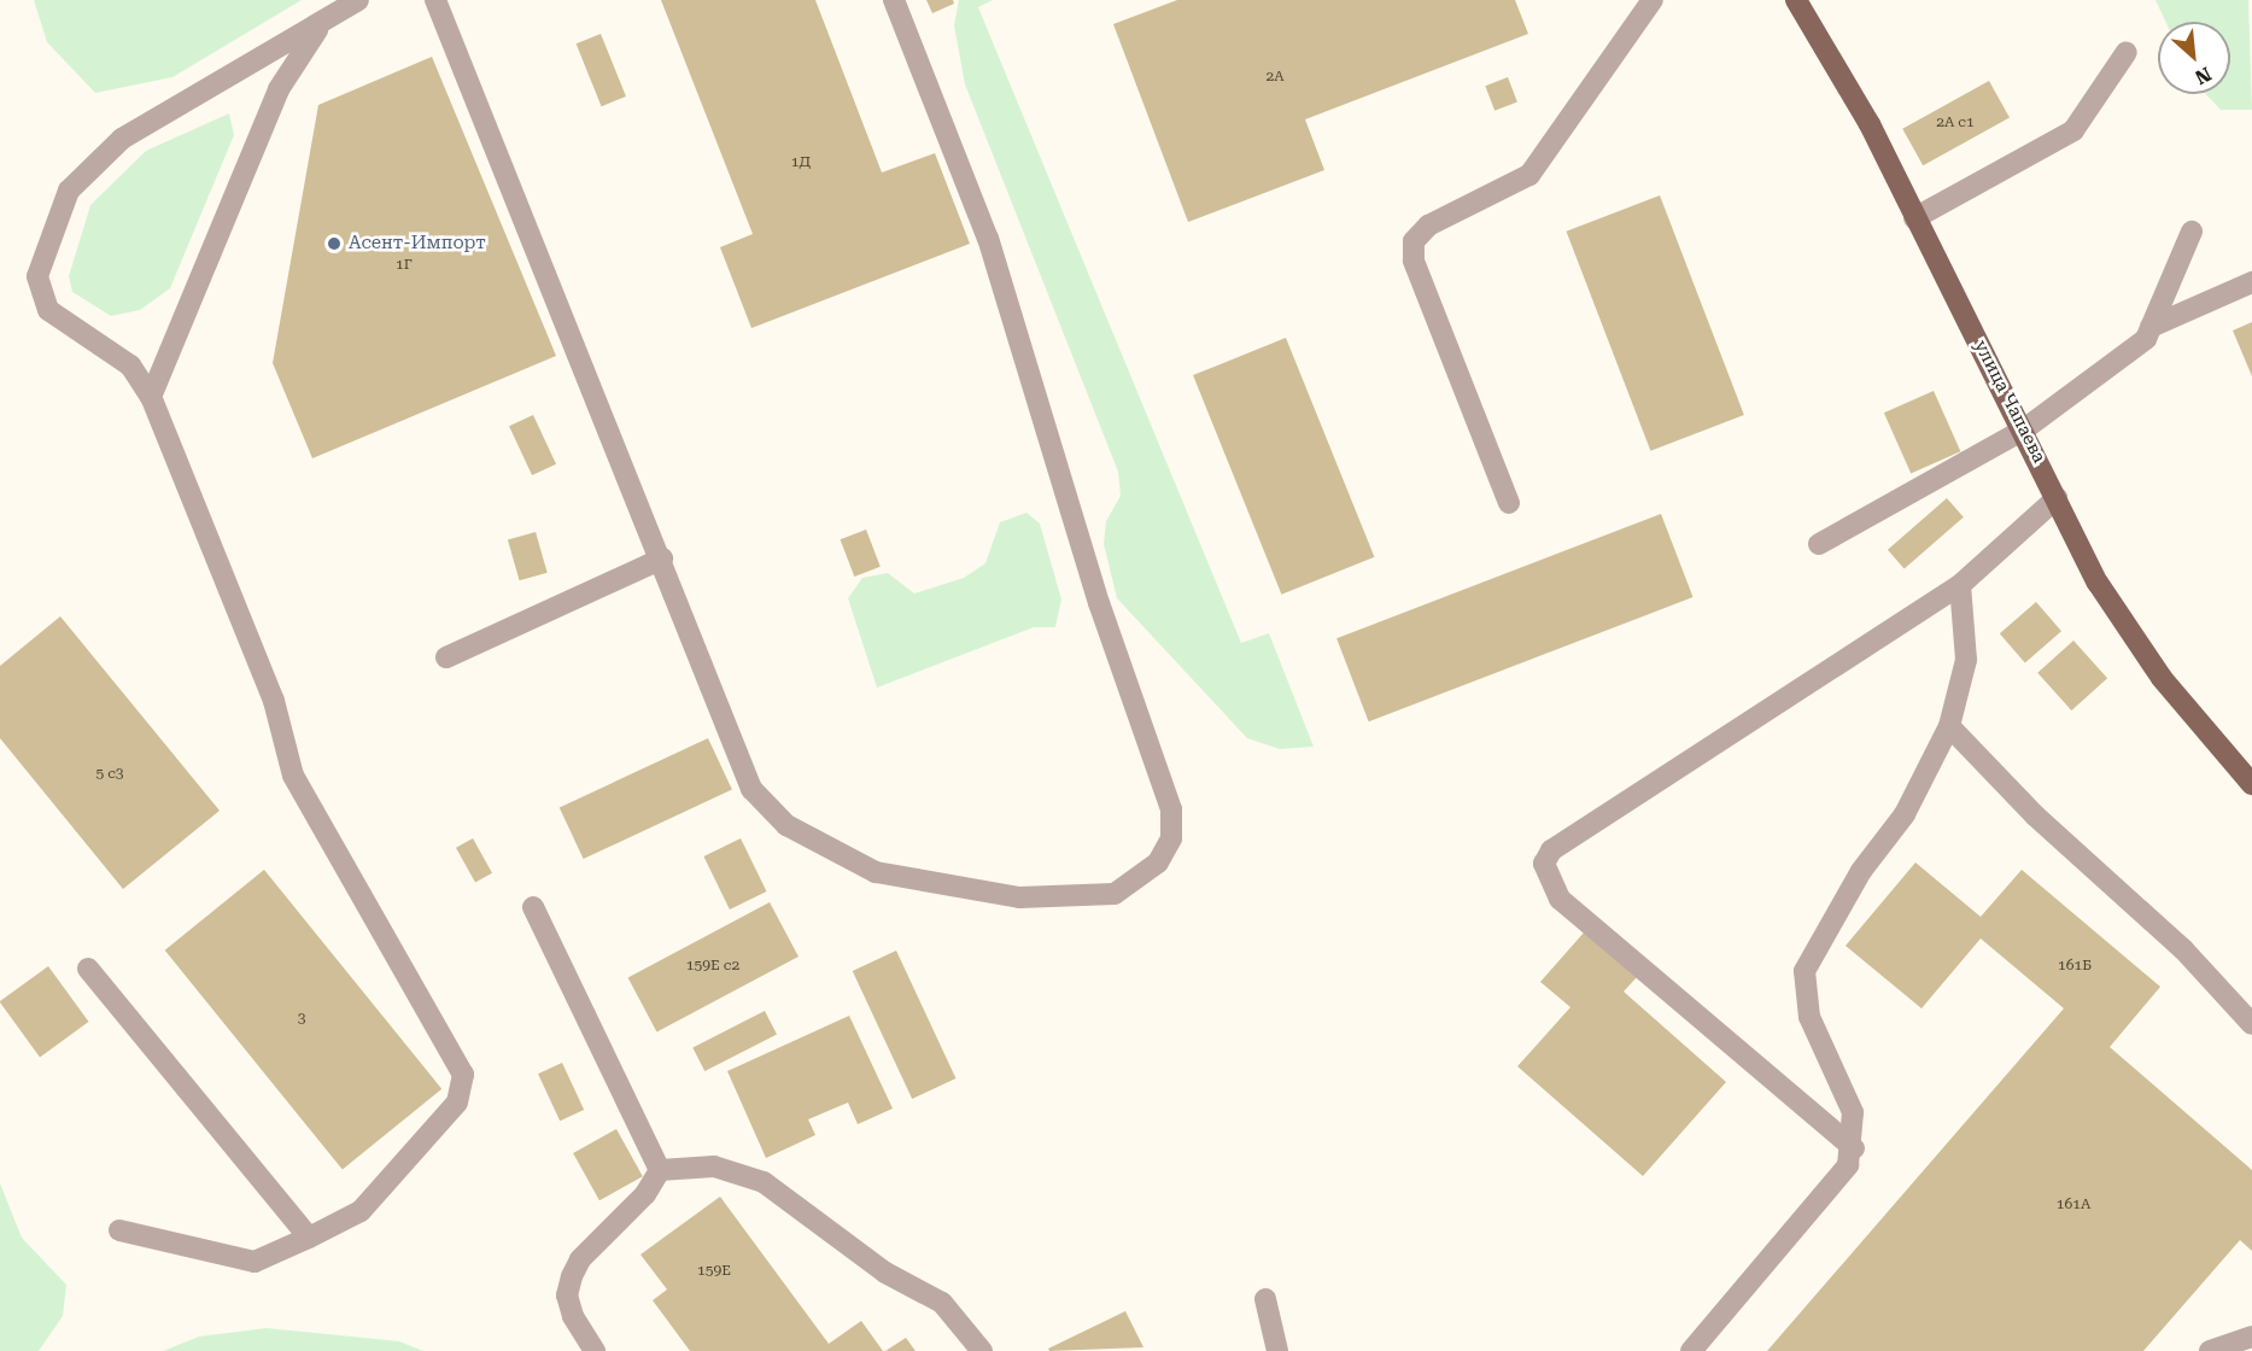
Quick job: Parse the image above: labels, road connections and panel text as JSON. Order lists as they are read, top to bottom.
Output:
{
  "streets": {
    "main road": ["улица Чапаева"]
  },
  "places": ["Асент-Импорт"],
  "house_numbers": [
    "2А",
    "2А с1",
    "1Д",
    "1Г",
    "5 с3",
    "159Е с2",
    "161Б",
    "3",
    "161А",
    "159Е"
  ],
  "north": "bottom right"
}
